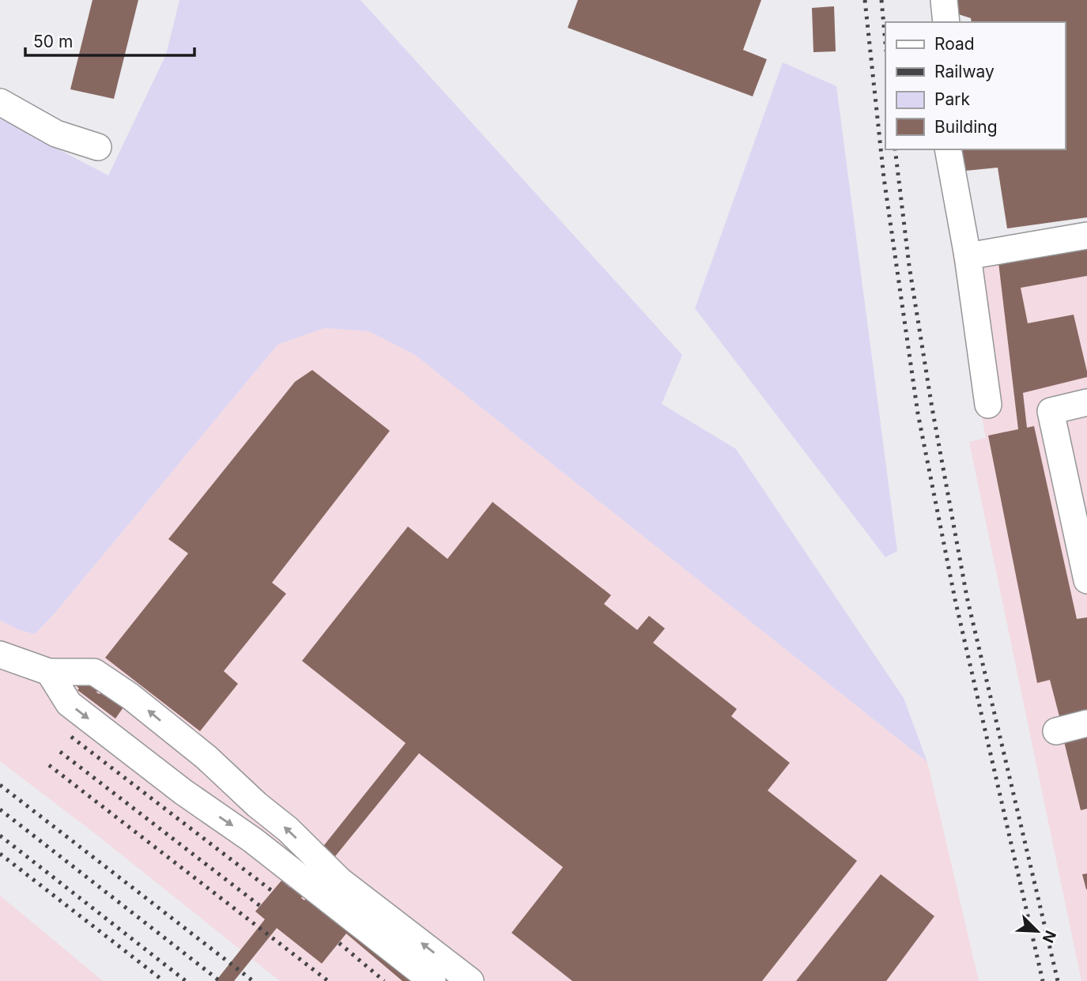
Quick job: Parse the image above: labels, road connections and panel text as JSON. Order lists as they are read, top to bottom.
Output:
{
  "legend": [
    "Road",
    "Railway",
    "Park",
    "Building"
  ],
  "scale_bar": "50 m",
  "north": "bottom right"
}
